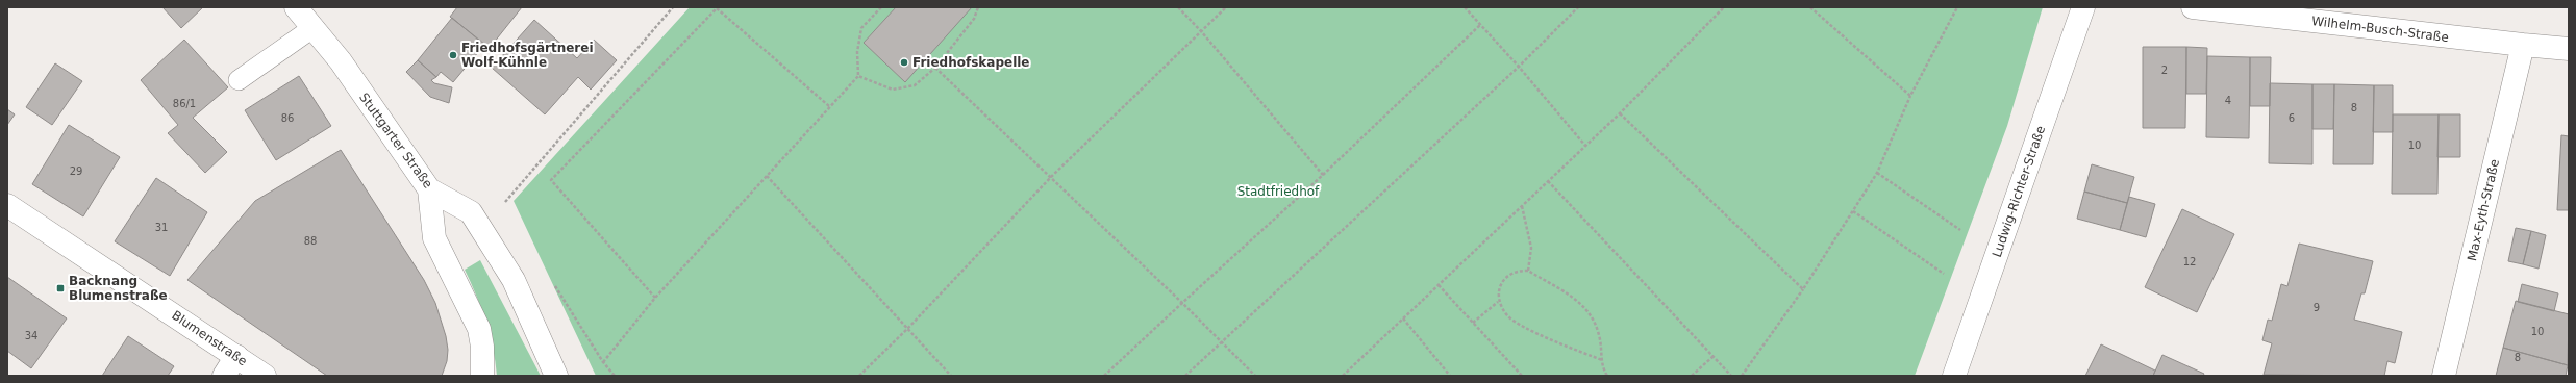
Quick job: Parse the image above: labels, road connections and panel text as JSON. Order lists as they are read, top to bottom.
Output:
{
  "streets": {
    "street": [
      "Wilhelm-Busch-Straße",
      "Stuttgarter Straße",
      "Ludwig-Richter-Straße",
      "Max-Eyth-Straße",
      "Blumenstraße"
    ]
  },
  "crossings": [
    ["Wilhelm-Busch-Straße", "Max-Eyth-Straße"]
  ],
  "parks": ["Stadtfriedhof"],
  "places": {
    "other": ["Friedhofsgärtnerei Wolf-Kühnle", "Friedhofskapelle"],
    "transit": ["Backnang Blumenstraße"]
  },
  "house_numbers": [
    "2",
    "4",
    "86/1",
    "8",
    "86",
    "6",
    "10",
    "29",
    "31",
    "88",
    "12",
    "9",
    "10",
    "34",
    "8"
  ]
}
